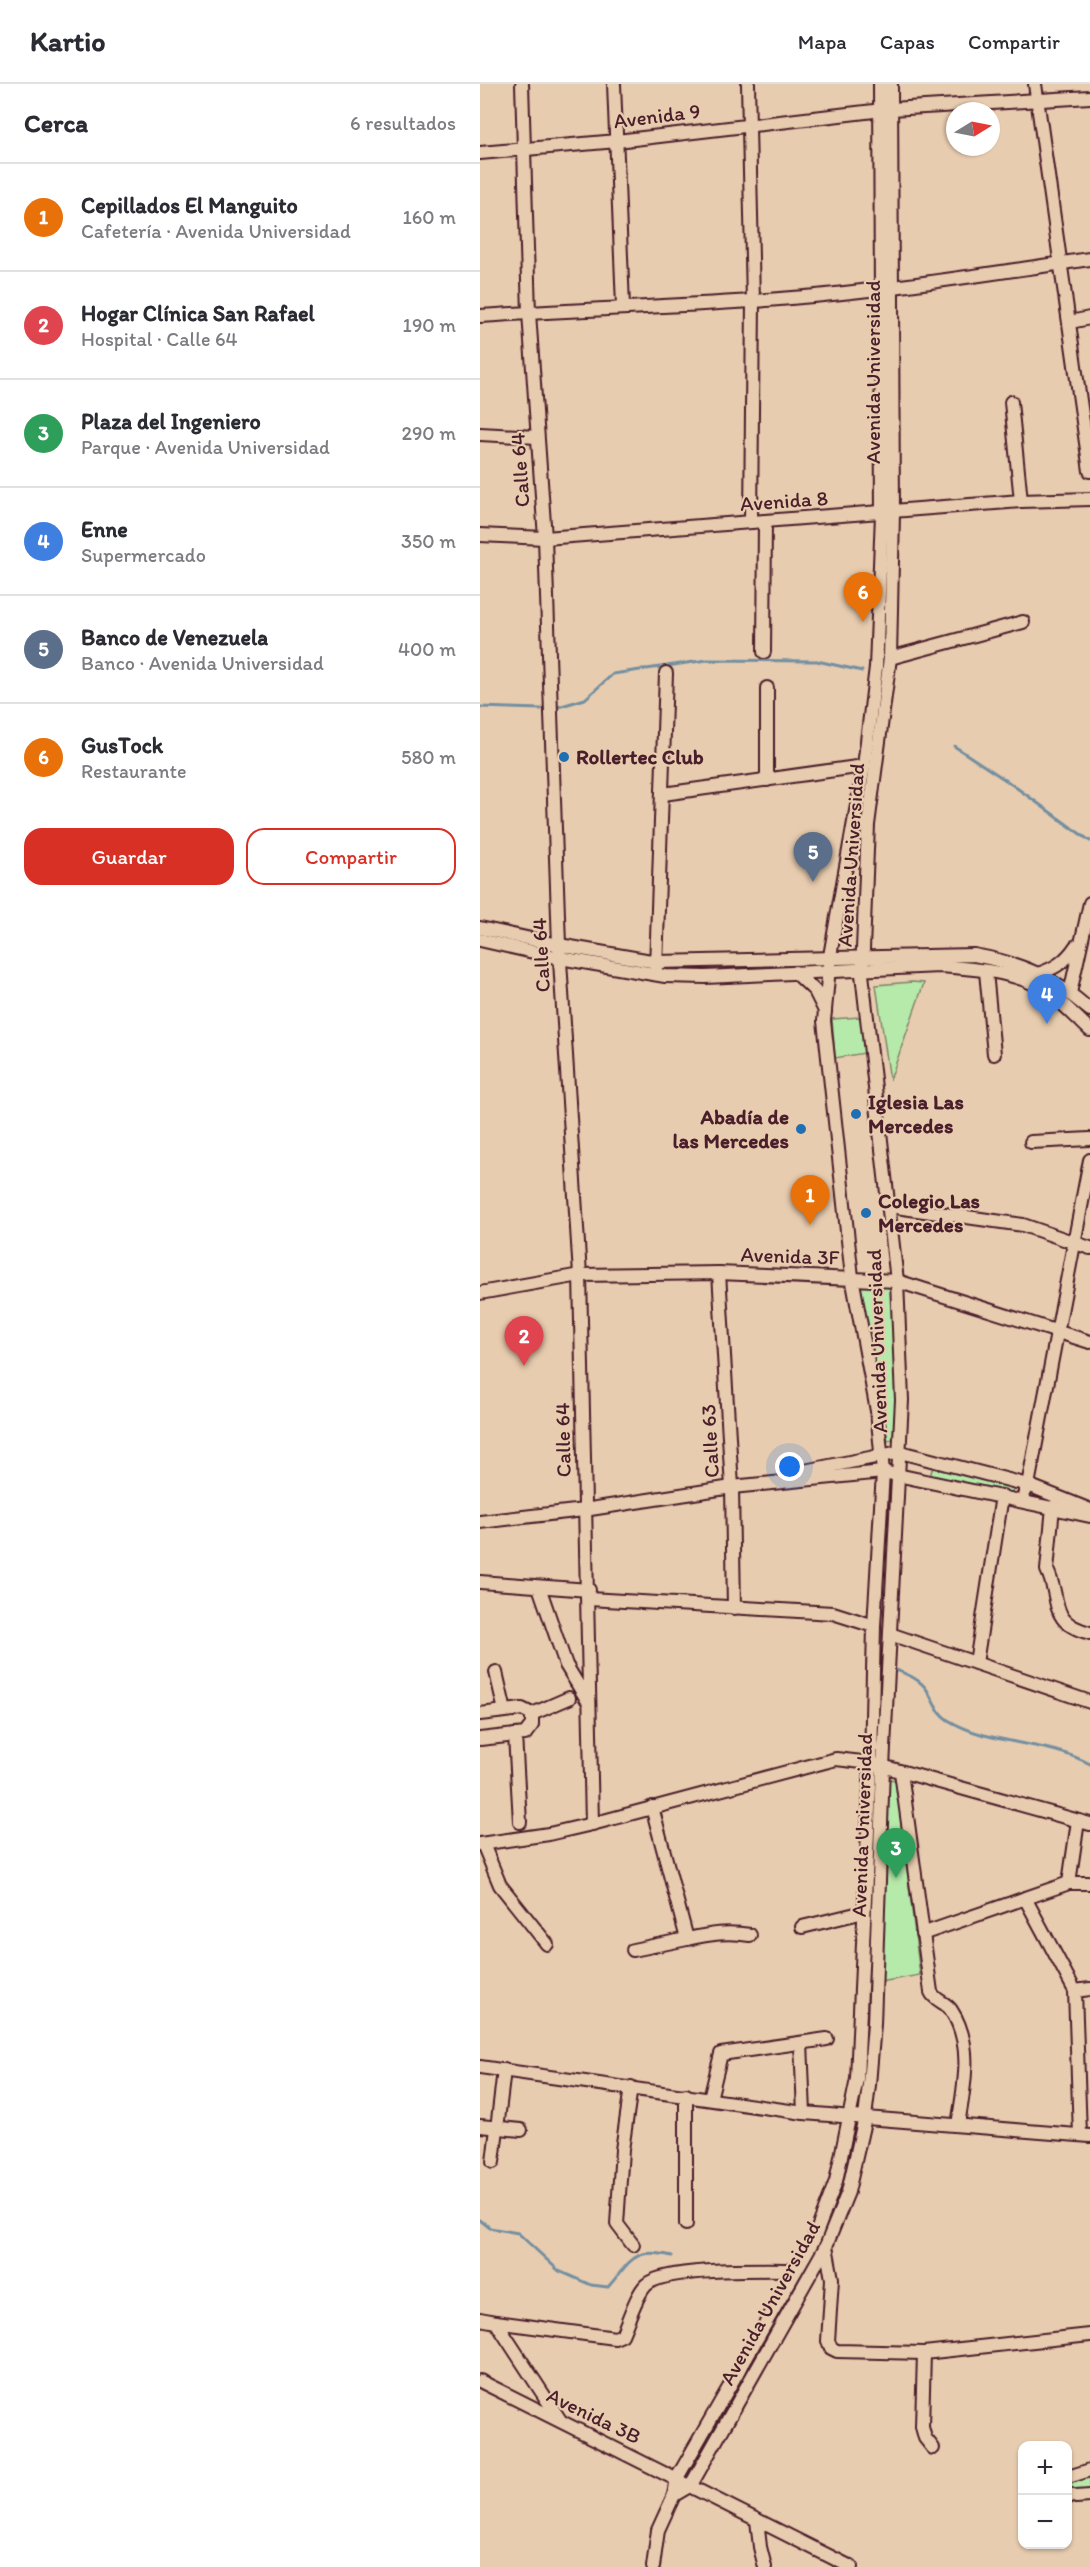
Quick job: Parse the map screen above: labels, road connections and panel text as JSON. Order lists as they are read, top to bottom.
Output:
{
  "streets": {
    "street": [
      "Avenida 9",
      "Avenida Universidad",
      "Calle 64",
      "Avenida 8",
      "Avenida 3F",
      "Calle 63",
      "Avenida 3B"
    ]
  },
  "crossings": [
    ["Avenida 9", "Avenida Universidad"],
    ["Avenida 9", "Calle 64"],
    ["Avenida Universidad", "Avenida 8"],
    ["Avenida Universidad", "Avenida 3F"],
    ["Avenida Universidad", "Avenida 3B"],
    ["Calle 64", "Avenida 8"],
    ["Calle 64", "Avenida 3F"],
    ["Avenida 3F", "Calle 63"]
  ],
  "places": [
    "Rollertec Club",
    "Iglesia Las Mercedes",
    "Abadía de las Mercedes",
    "Colegio Las Mercedes"
  ],
  "north": "right",
  "page": {
    "header": "Kartio",
    "nav": ["Mapa", "Capas", "Compartir"],
    "heading": ["Cerca", "6 resultados"],
    "list": [
      {
        "mark": "1",
        "name": "Cepillados El Manguito",
        "note": "Cafetería · Avenida Universidad",
        "value": "160 m"
      },
      {
        "mark": "2",
        "name": "Hogar Clínica San Rafael",
        "note": "Hospital · Calle 64",
        "value": "190 m"
      },
      {
        "mark": "3",
        "name": "Plaza del Ingeniero",
        "note": "Parque · Avenida Universidad",
        "value": "290 m"
      },
      {
        "mark": "4",
        "name": "Enne",
        "note": "Supermercado",
        "value": "350 m"
      },
      {
        "mark": "5",
        "name": "Banco de Venezuela",
        "note": "Banco · Avenida Universidad",
        "value": "400 m"
      },
      {
        "mark": "6",
        "name": "GusTock",
        "note": "Restaurante",
        "value": "580 m"
      }
    ],
    "pins": [
      "6",
      "5",
      "4",
      "1",
      "2",
      "3"
    ],
    "buttons": ["Guardar", "Compartir"],
    "map_buttons": ["+", "−"]
  }
}
